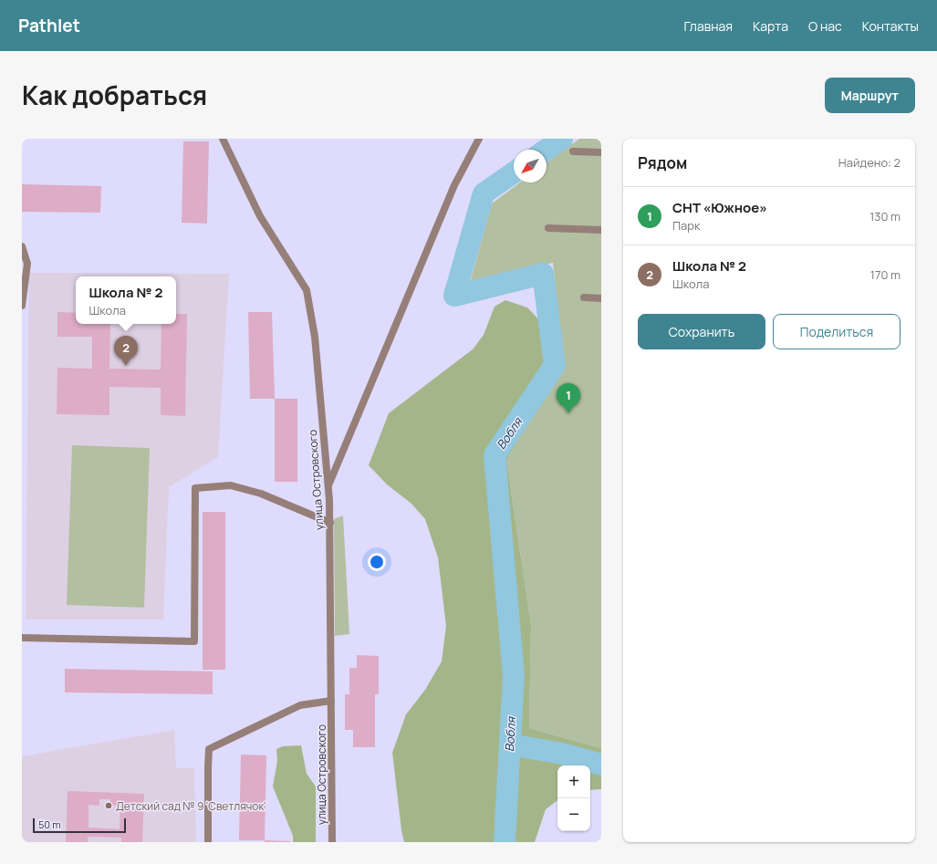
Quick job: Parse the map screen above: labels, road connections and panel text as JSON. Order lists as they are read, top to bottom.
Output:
{
  "streets": {
    "street": ["улица Островского"]
  },
  "water": ["Вобля"],
  "places": ["Детский сад № 9 'Светлячок'"],
  "scale_bar": "50 m",
  "north": "bottom left",
  "page": {
    "header": "Pathlet",
    "nav": [
      "Главная",
      "Карта",
      "О нас",
      "Контакты"
    ],
    "title": "Как добраться",
    "buttons": [
      "Маршрут",
      ["Сохранить", "Поделиться"]
    ],
    "heading": ["Рядом", "Найдено: 2"],
    "list": [
      {
        "mark": "1",
        "name": "СНТ «Южное»",
        "note": "Парк",
        "value": "130 m"
      },
      {
        "mark": "2",
        "name": "Школа № 2",
        "note": "Школа",
        "value": "170 m"
      }
    ],
    "popup": ["Школа № 2", "Школа"],
    "pins": ["2", "1"],
    "map_buttons": ["+", "−"],
    "scale": "50 m"
  }
}
